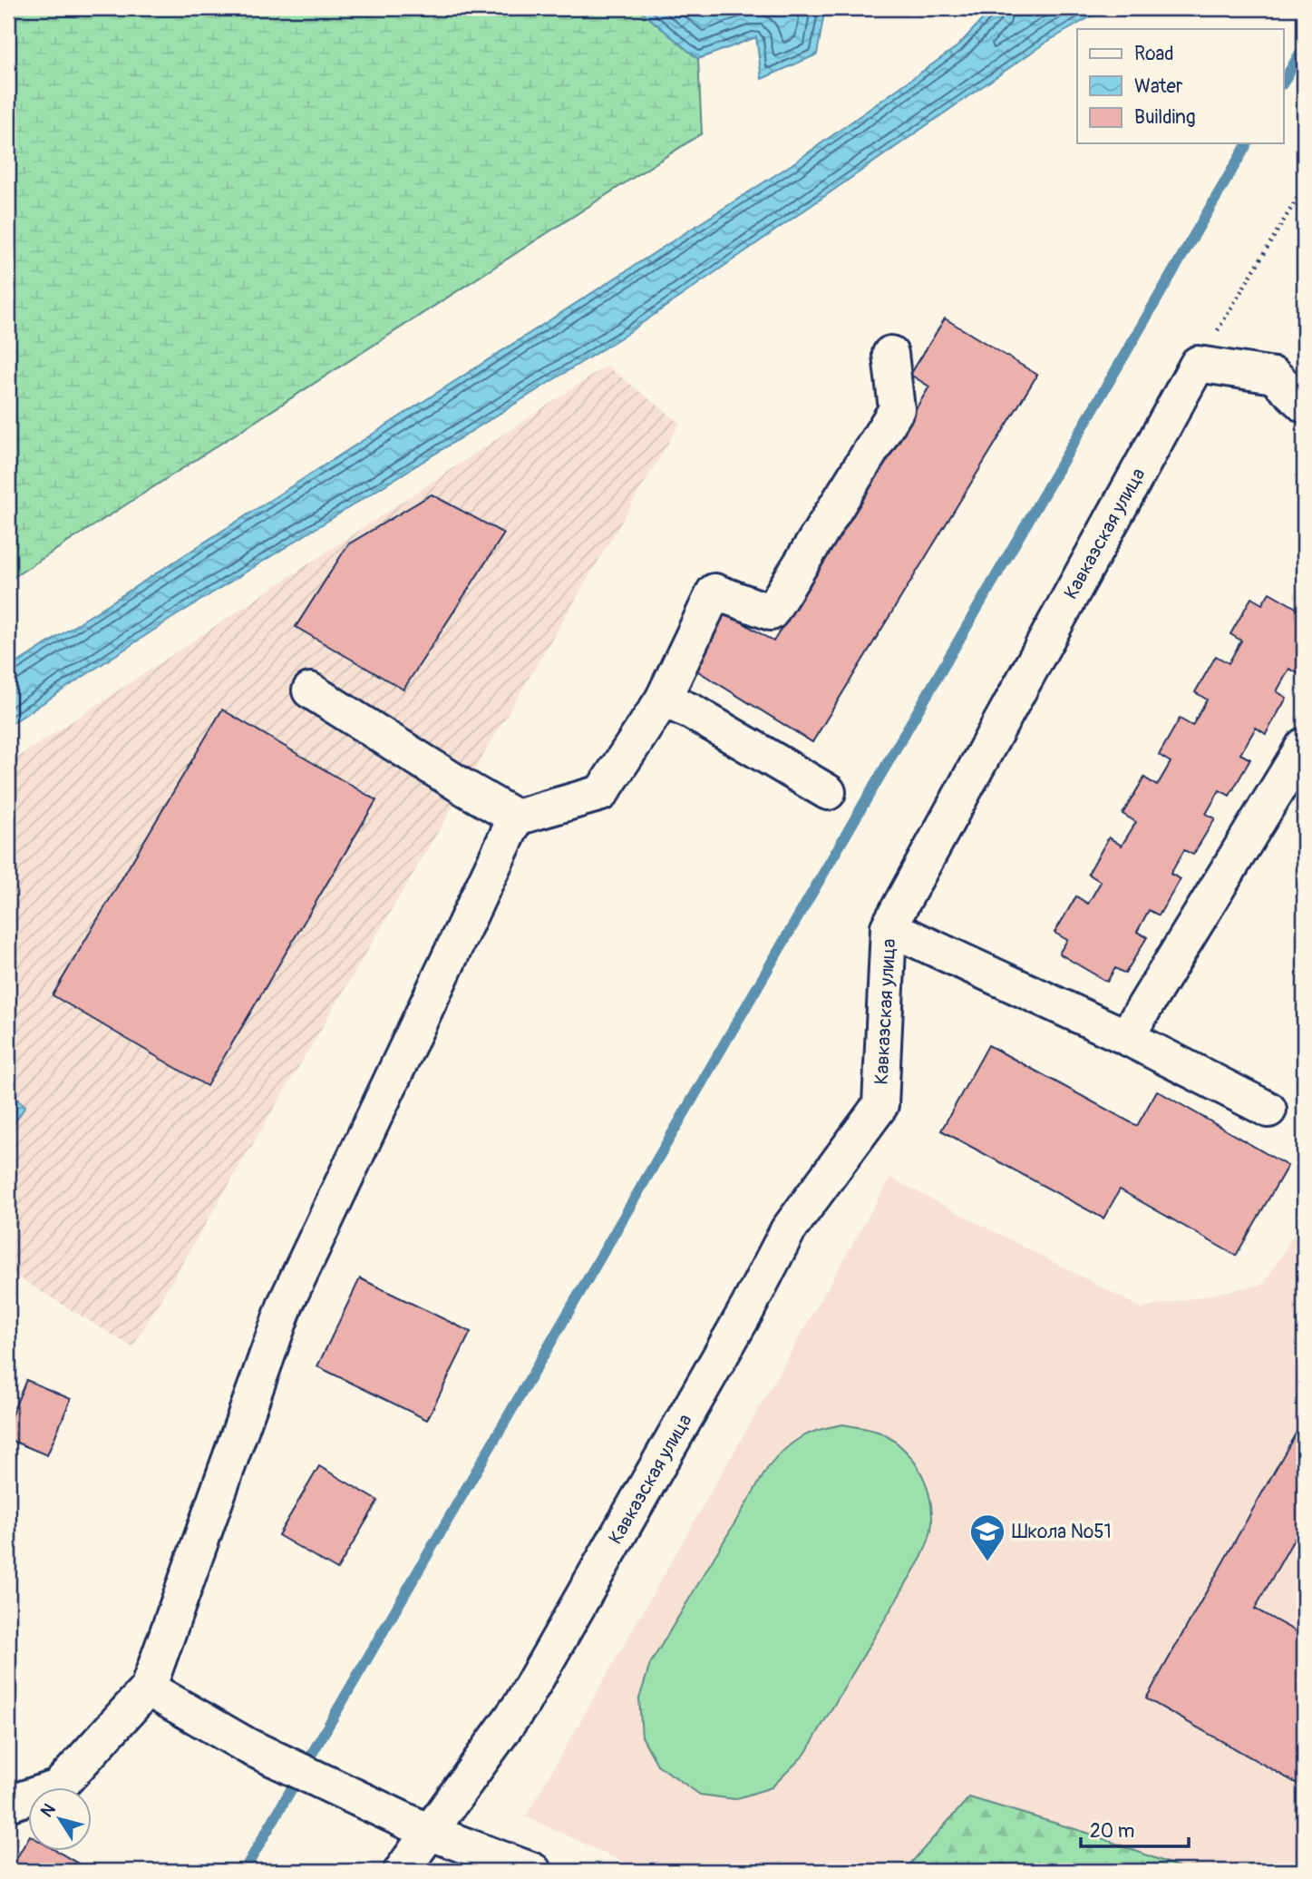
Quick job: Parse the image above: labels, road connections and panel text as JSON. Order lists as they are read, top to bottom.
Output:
{
  "streets": {
    "street": ["Кавказская улица"]
  },
  "places": {
    "school or university": ["Школа №51"]
  },
  "legend": ["Road", "Water", "Building"],
  "scale_bar": "20 m",
  "north": "top left"
}
